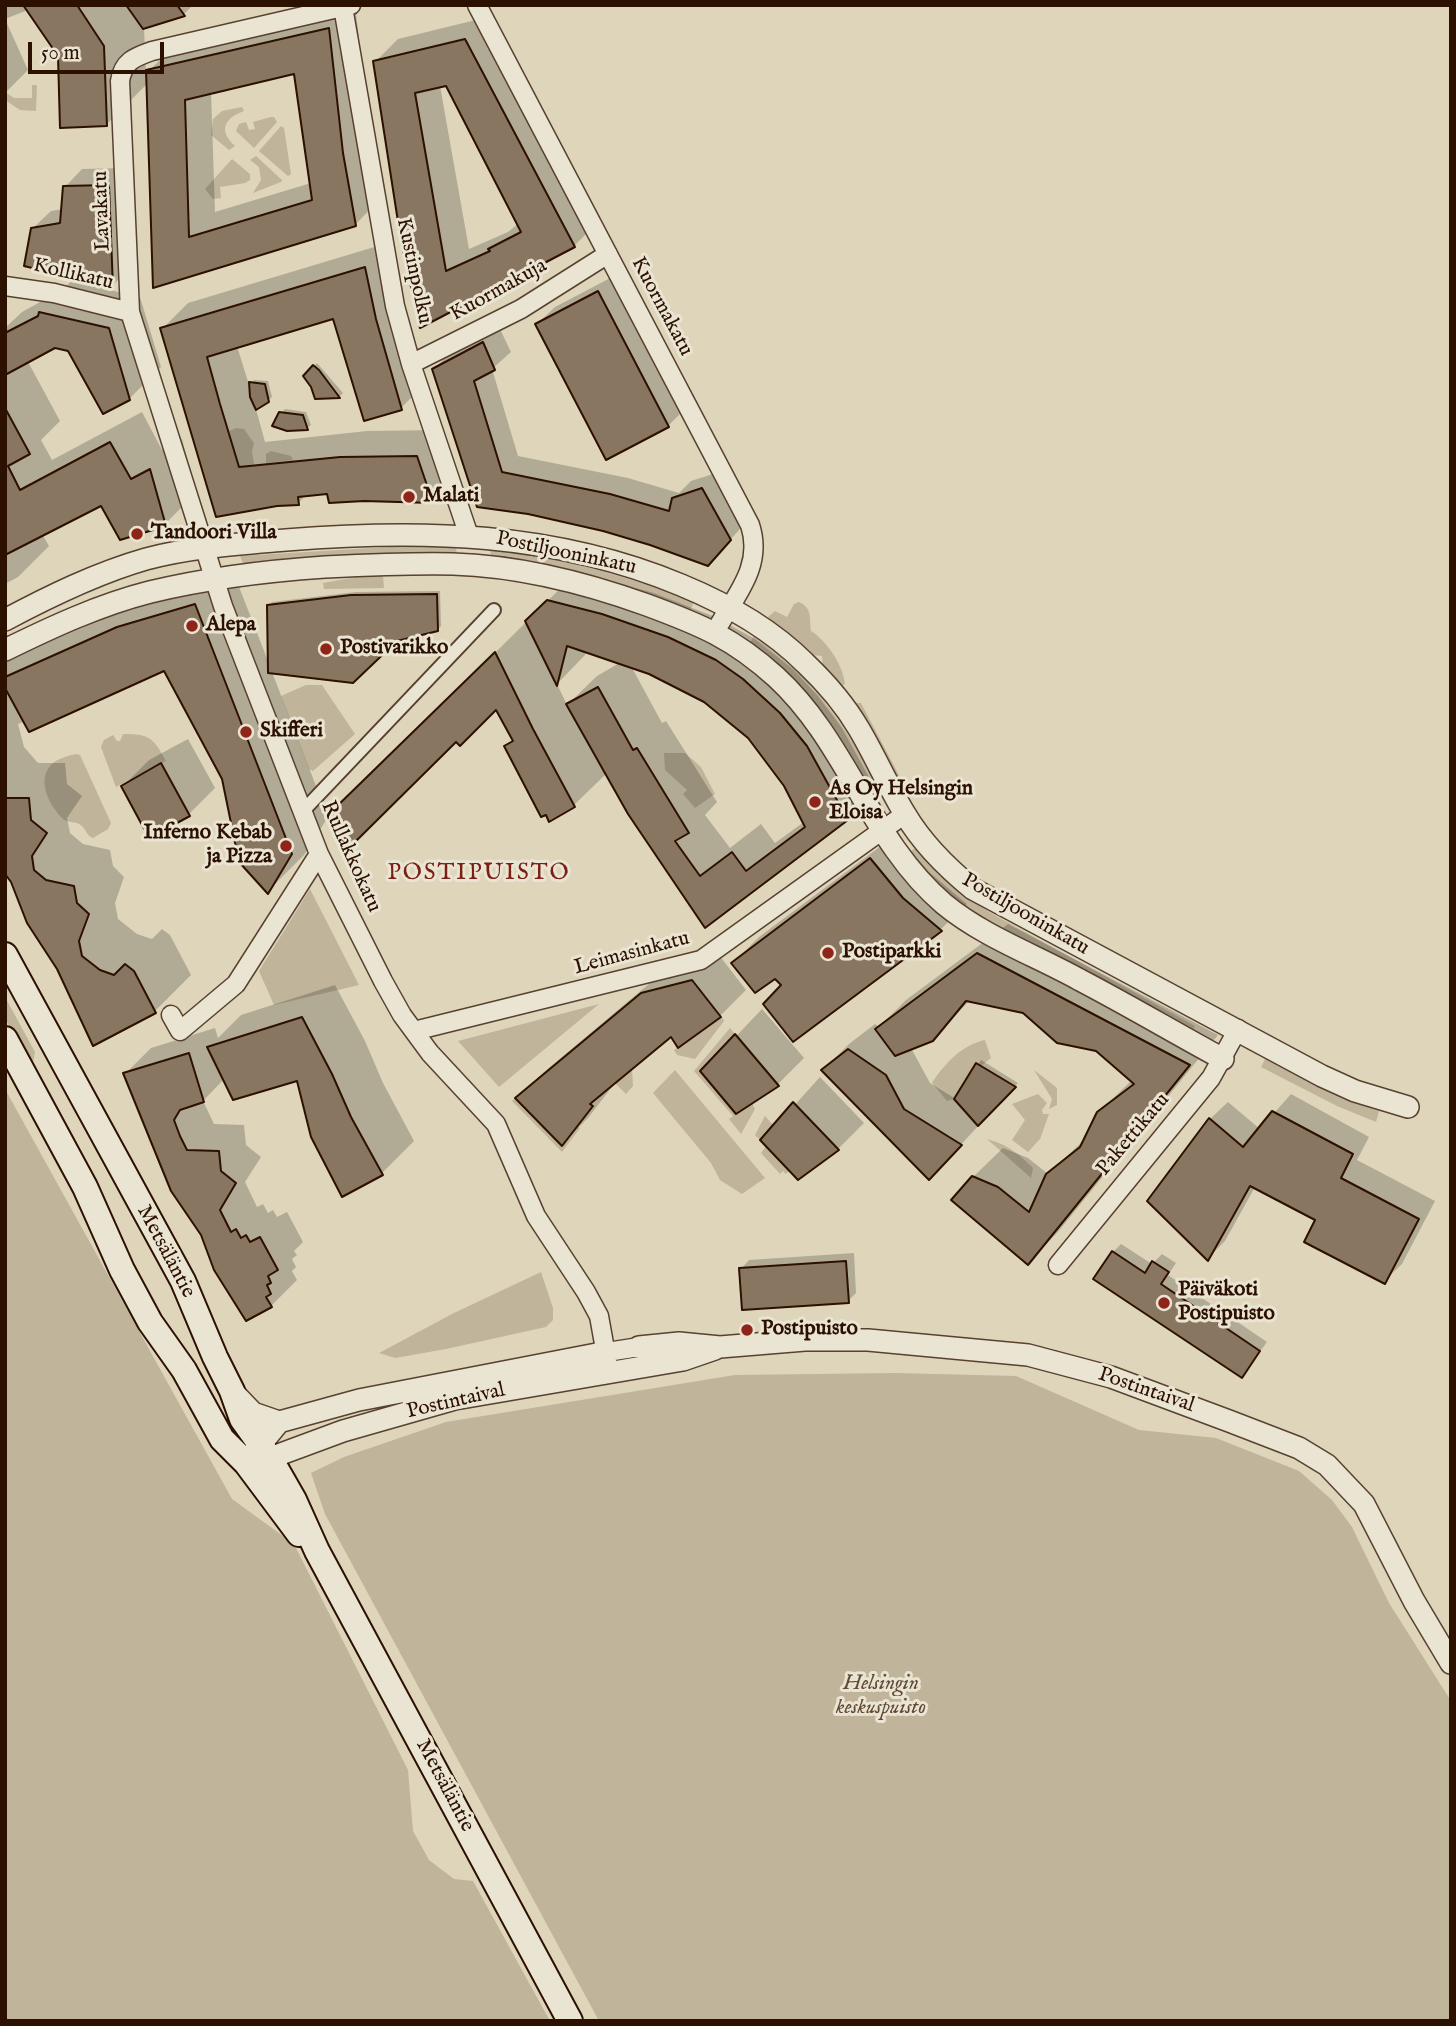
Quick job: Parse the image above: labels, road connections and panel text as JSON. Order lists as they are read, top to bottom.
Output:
{
  "streets": {
    "main road": ["Metsäläntie"],
    "street": [
      "Lavakatu",
      "Kustinpolku",
      "Kollikatu",
      "Kuormakuja",
      "Kuormakatu",
      "Postiljooninkatu",
      "Rullakkokatu",
      "Leimasinkatu",
      "Pakettikatu",
      "Postintaival"
    ]
  },
  "crossings": [
    ["Lavakatu", "Kustinpolku"],
    ["Lavakatu", "Kollikatu"],
    ["Lavakatu", "Postiljooninkatu"],
    ["Lavakatu", "Rullakkokatu"],
    ["Kustinpolku", "Kuormakuja"],
    ["Kustinpolku", "Postiljooninkatu"],
    ["Kuormakuja", "Kuormakatu"],
    ["Kuormakatu", "Postiljooninkatu"],
    ["Postiljooninkatu", "Rullakkokatu"],
    ["Postiljooninkatu", "Leimasinkatu"],
    ["Postiljooninkatu", "Pakettikatu"],
    ["Rullakkokatu", "Leimasinkatu"],
    ["Rullakkokatu", "Postintaival"],
    ["Metsäläntie", "Postintaival"]
  ],
  "districts": ["POSTIPUISTO"],
  "parks": ["Helsingin keskuspuisto"],
  "places": [
    "Malati",
    "Tandoori Villa",
    "Alepa",
    "Postivarikko",
    "Skifferi",
    "As Oy Helsingin Eloisa",
    "Inferno Kebab ja Pizza",
    "Postiparkki",
    "Päiväkoti Postipuisto",
    "Postipuisto"
  ],
  "scale_bar": "50 m"
}
